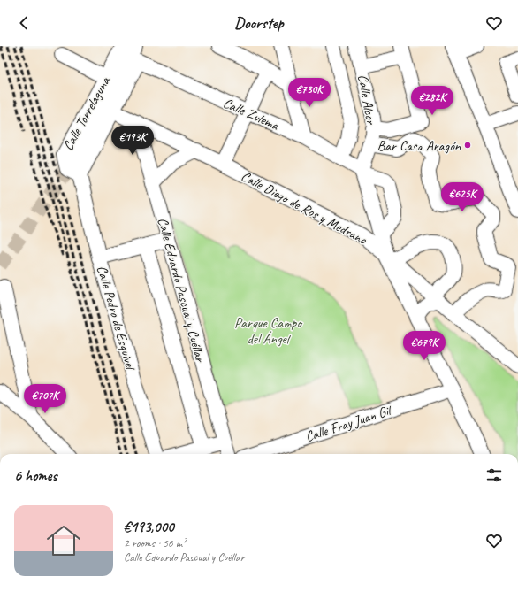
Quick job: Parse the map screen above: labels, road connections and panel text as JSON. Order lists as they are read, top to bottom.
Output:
{
  "streets": {
    "street": [
      "Calle Alcor",
      "Calle Torrelaguna",
      "Calle Zulema",
      "Calle Diego de Ros y Medrano",
      "Calle Eduardo Pascual y Cuéllar",
      "Calle Pedro de Esquivel",
      "Calle Fray Juan Gil"
    ]
  },
  "crossings": [
    ["Calle Alcor", "Calle Zulema"],
    ["Calle Torrelaguna", "Calle Zulema"],
    ["Calle Torrelaguna", "Calle Diego de Ros y Medrano"],
    ["Calle Torrelaguna", "Calle Pedro de Esquivel"],
    ["Calle Diego de Ros y Medrano", "Calle Eduardo Pascual y Cuéllar"],
    ["Calle Diego de Ros y Medrano", "Calle Fray Juan Gil"]
  ],
  "parks": ["Parque Campo del Ángel"],
  "places": ["Bar Casa Aragón"],
  "page": {
    "header": "Doorstep",
    "price": [
      "€730K",
      "€282K",
      "€193K",
      "€625K",
      "€679K",
      "€707K"
    ],
    "heading": "6 homes",
    "list": [
      {
        "name": "€193,000",
        "note": "2 rooms · 56 m² · Calle Eduardo Pascual y Cuéllar"
      }
    ]
  }
}
